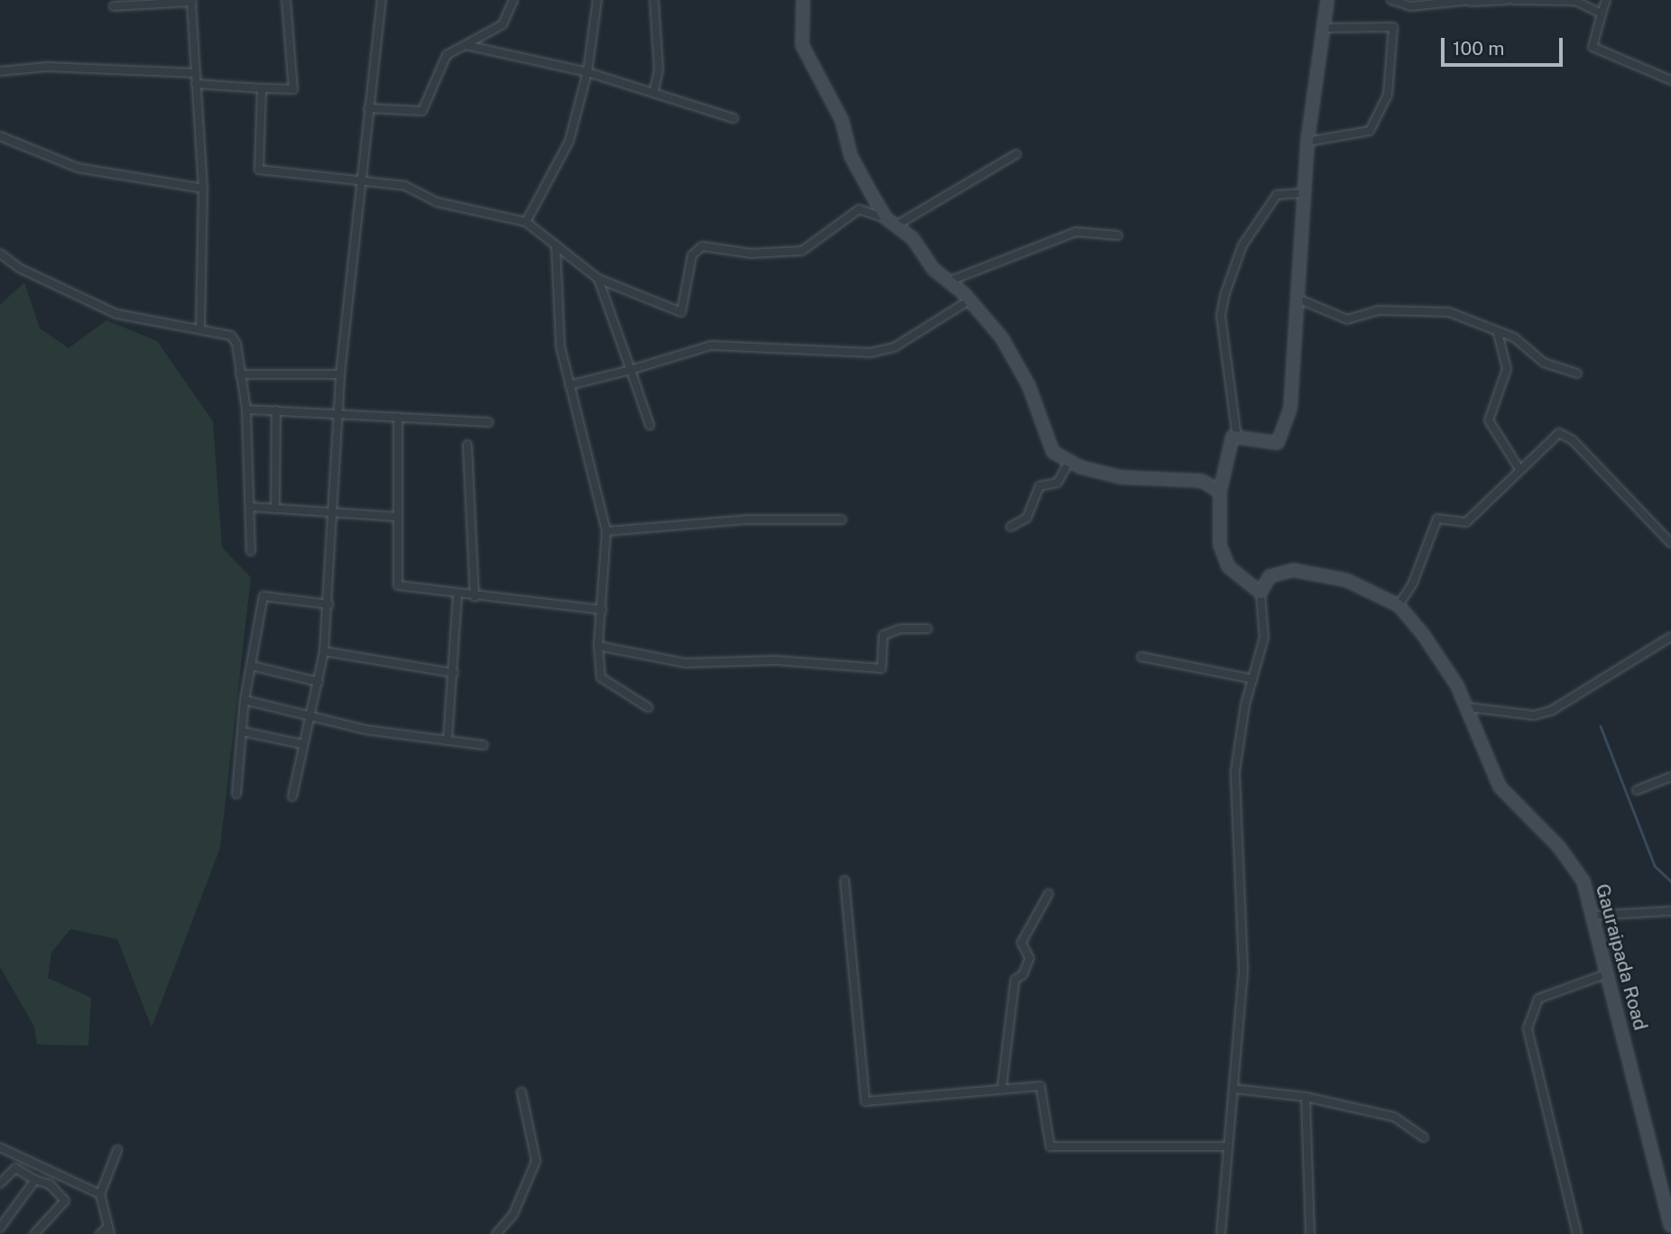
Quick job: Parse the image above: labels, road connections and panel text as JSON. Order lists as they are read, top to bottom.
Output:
{
  "streets": {
    "street": ["Gauraipada Road"]
  },
  "scale_bar": "100 m"
}
